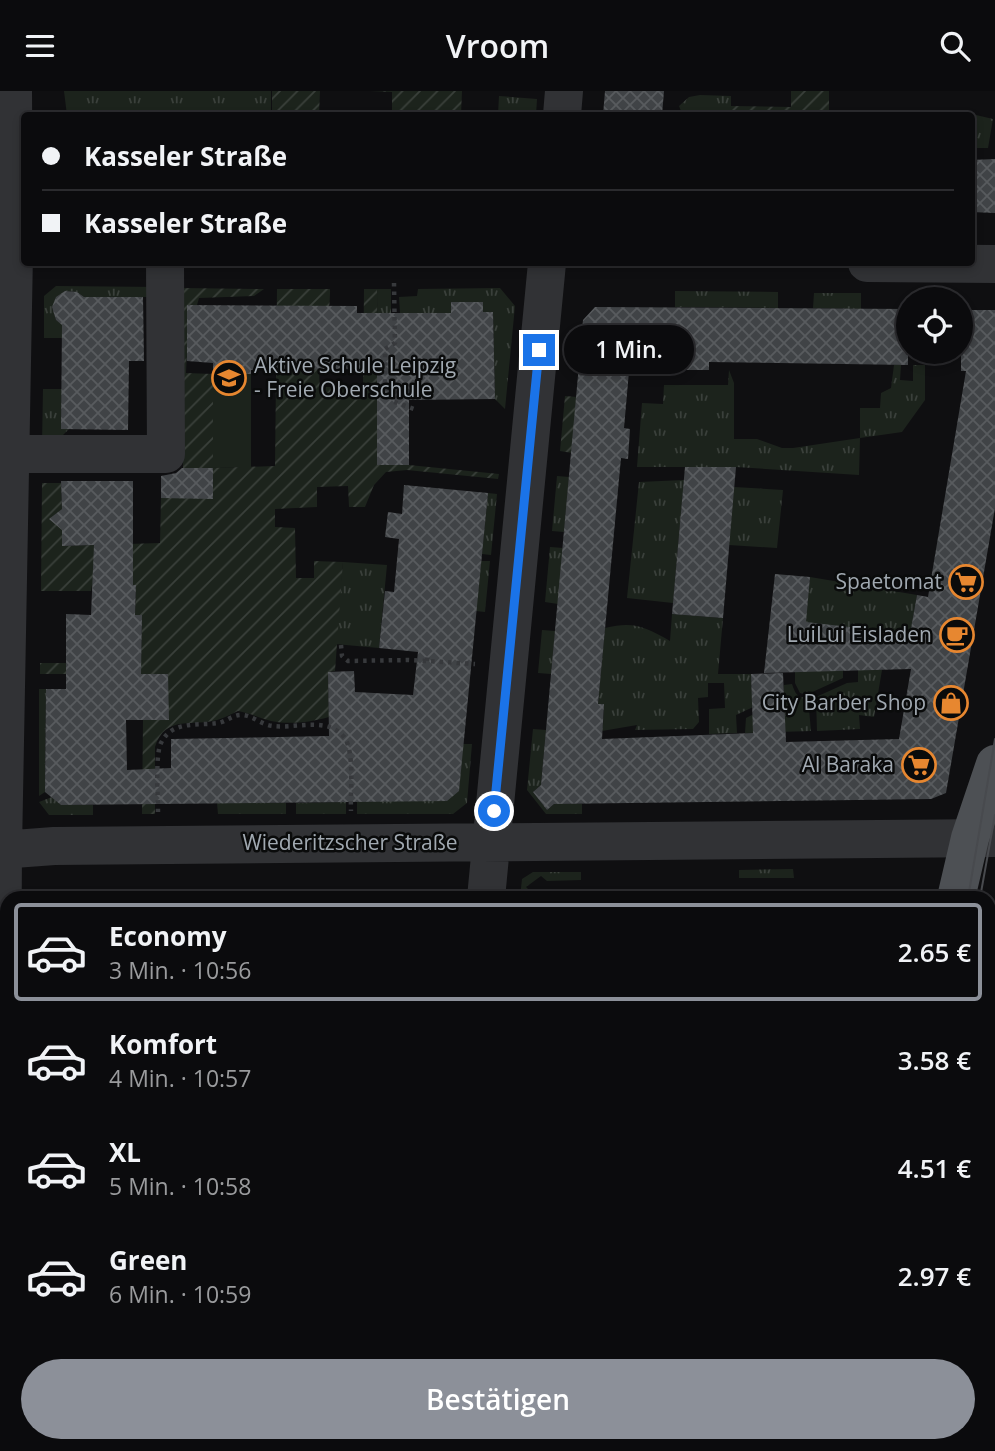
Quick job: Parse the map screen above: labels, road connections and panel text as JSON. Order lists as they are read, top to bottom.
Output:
{
  "streets": {
    "street": ["Wiederitzscher Straße"]
  },
  "places": {
    "school or university": ["Aktive Schule Leipzig - Freie Oberschule"],
    "supermarket": ["Spaetomat", "Al Baraka"],
    "cafe": ["LuiLui Eisladen"],
    "shop": ["City Barber Shop"]
  },
  "page": {
    "header": "Vroom",
    "banner": ["Kasseler Straße", "Kasseler Straße"],
    "bubble": "1 Min.",
    "list": [
      {
        "name": "Economy",
        "note": "3 Min. · 10:56",
        "value": "2.65 €"
      },
      {
        "name": "Komfort",
        "note": "4 Min. · 10:57",
        "value": "3.58 €"
      },
      {
        "name": "XL",
        "note": "5 Min. · 10:58",
        "value": "4.51 €"
      },
      {
        "name": "Green",
        "note": "6 Min. · 10:59",
        "value": "2.97 €"
      }
    ],
    "buttons": "Bestätigen"
  }
}
